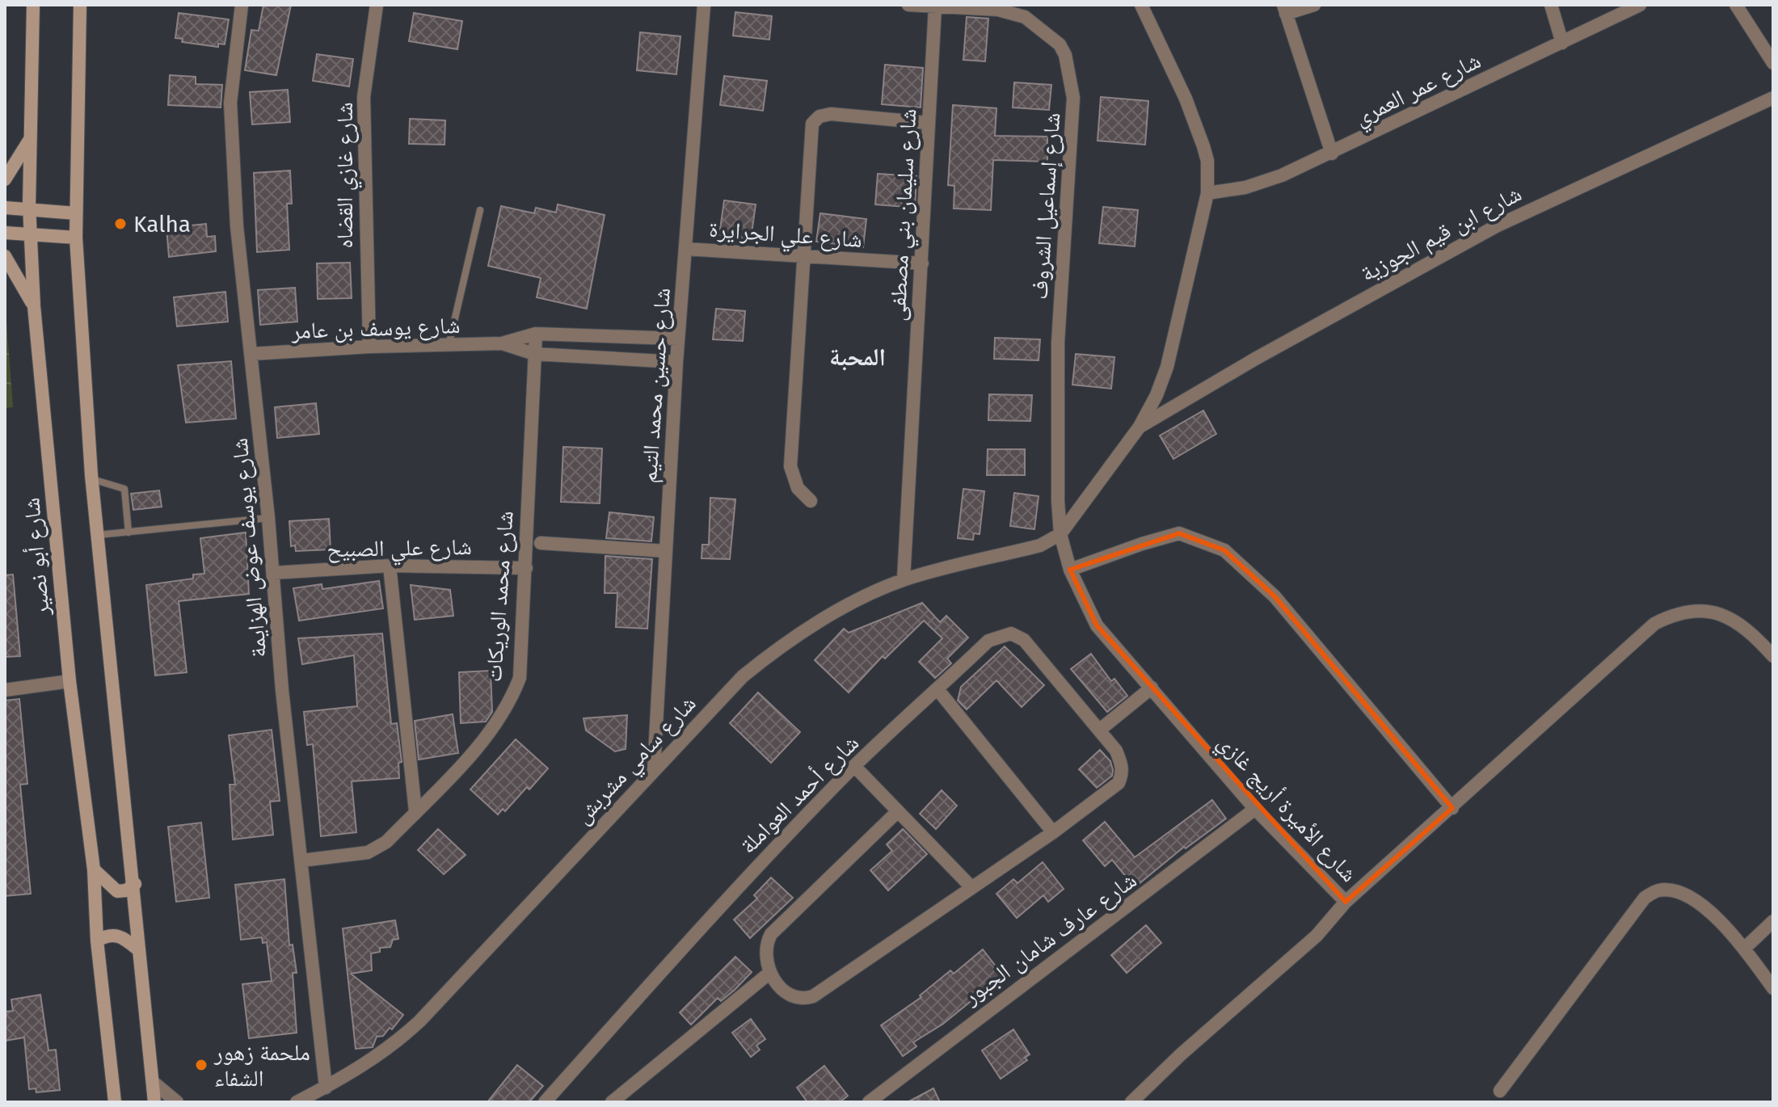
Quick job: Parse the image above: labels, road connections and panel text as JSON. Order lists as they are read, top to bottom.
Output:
{
  "streets": {
    "main road": ["شارع أبو نصير"],
    "street": [
      "شارع عمر العمري",
      "شارع غازي القضاه",
      "شارع إسماعيل الشروف",
      "شارع سليمان بني مصطفى",
      "شارع ابن قيم الجوزية",
      "شارع علي الجرايرة",
      "شارع يوسف بن عامر",
      "شارع حسين محمد التيم",
      "شارع يوسف عوض الهزايمة",
      "شارع علي الصبيح",
      "شارع محمد الوريكات",
      "شارع سامي مشربش",
      "شارع أحمد العواملة",
      "شارع الأميرة أريج غازي",
      "شارع عارف شامان الجبور"
    ]
  },
  "crossings": [
    ["شارع غازي القضاه", "شارع يوسف بن عامر"],
    ["شارع إسماعيل الشروف", "شارع سليمان بني مصطفى"],
    ["شارع إسماعيل الشروف", "شارع سامي مشربش"],
    ["شارع إسماعيل الشروف", "شارع الأميرة أريج غازي"],
    ["شارع سليمان بني مصطفى", "شارع علي الجرايرة"],
    ["شارع سليمان بني مصطفى", "شارع سامي مشربش"],
    ["شارع علي الجرايرة", "شارع حسين محمد التيم"],
    ["شارع يوسف بن عامر", "شارع حسين محمد التيم"],
    ["شارع يوسف بن عامر", "شارع يوسف عوض الهزايمة"],
    ["شارع يوسف بن عامر", "شارع محمد الوريكات"],
    ["شارع حسين محمد التيم", "شارع سامي مشربش"],
    ["شارع يوسف عوض الهزايمة", "شارع علي الصبيح"],
    ["شارع يوسف عوض الهزايمة", "شارع محمد الوريكات"],
    ["شارع يوسف عوض الهزايمة", "شارع سامي مشربش"],
    ["شارع علي الصبيح", "شارع محمد الوريكات"],
    ["شارع سامي مشربش", "شارع الأميرة أريج غازي"],
    ["شارع الأميرة أريج غازي", "شارع عارف شامان الجبور"]
  ],
  "districts": ["المحبة"],
  "places": ["Kalha", "ملحمة زهور الشفاء"]
}
